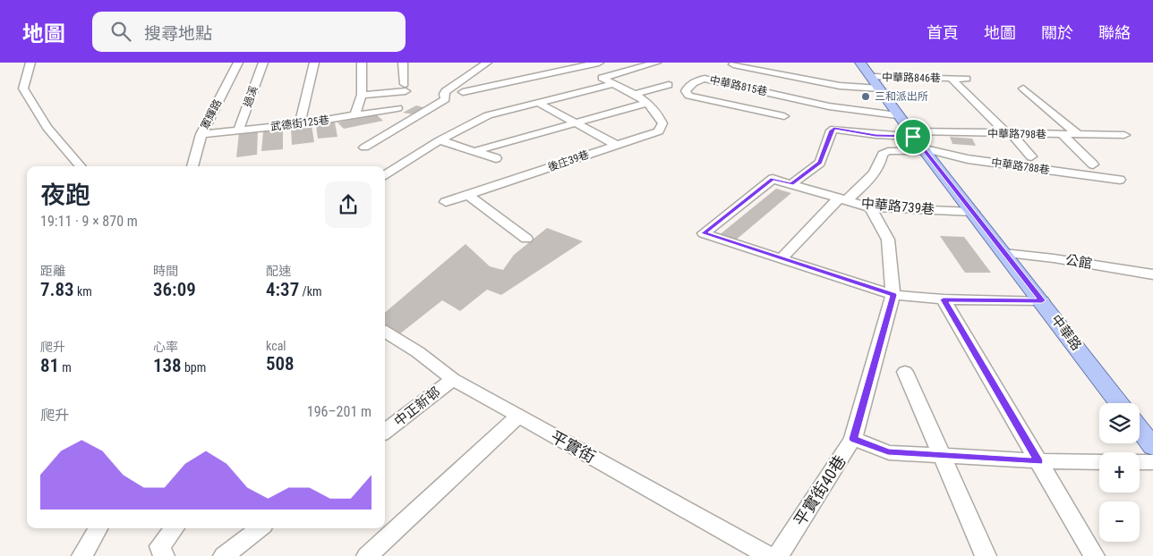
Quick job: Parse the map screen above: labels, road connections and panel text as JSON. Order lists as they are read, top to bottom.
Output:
{
  "streets": {
    "main road": ["中華路"],
    "street": [
      "中華路846巷",
      "中華路815巷",
      "過溪",
      "軍輝路",
      "武德街125巷",
      "中華路798巷",
      "後庄39巷",
      "中華路788巷",
      "中華路739巷",
      "公館",
      "中正新邨",
      "平實街",
      "平實街40巷"
    ]
  },
  "crossings": [
    ["中華路846巷", "中華路798巷"],
    ["中華路846巷", "中華路"],
    ["中華路815巷", "中華路"],
    ["過溪", "武德街125巷"],
    ["軍輝路", "武德街125巷"],
    ["中華路798巷", "中華路788巷"],
    ["中華路798巷", "中華路"],
    ["中華路788巷", "中華路"],
    ["中華路739巷", "中華路"],
    ["公館", "中華路"],
    ["中正新邨", "平實街"]
  ],
  "places": ["三和派出所"],
  "page": {
    "header": "地圖",
    "search": "搜尋地點",
    "nav": [
      "首頁",
      "地圖",
      "關於",
      "聯絡"
    ],
    "heading": ["夜跑", "19:11 · 9 × 870 m"],
    "stats": [
      ["距離", "7.83 km"],
      ["時間", "36:09"],
      ["配速", "4:37 /km"],
      ["爬升", "81 m"],
      ["心率", "138 bpm"],
      ["kcal", "508"]
    ],
    "chart": ["爬升", "196–201 m"],
    "map_buttons": ["+", "−"]
  }
}
